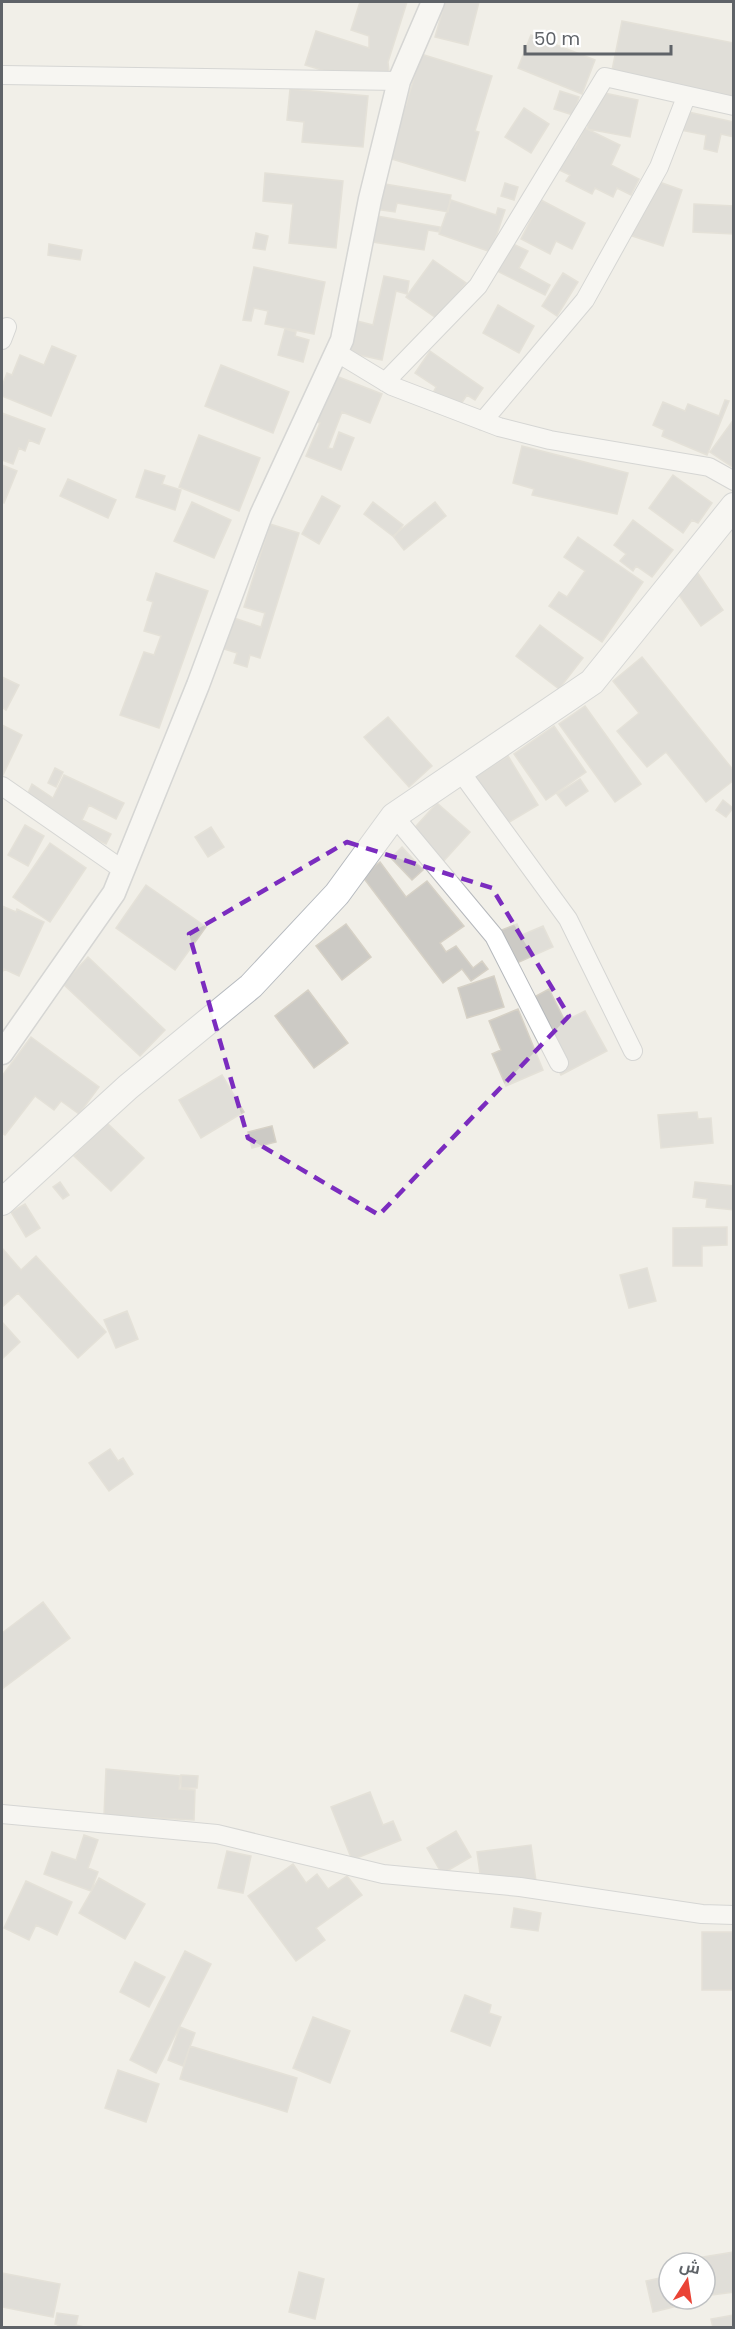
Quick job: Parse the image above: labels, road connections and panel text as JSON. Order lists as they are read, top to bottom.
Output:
{
  "scale_bar": "50 m",
  "north": "top"
}
